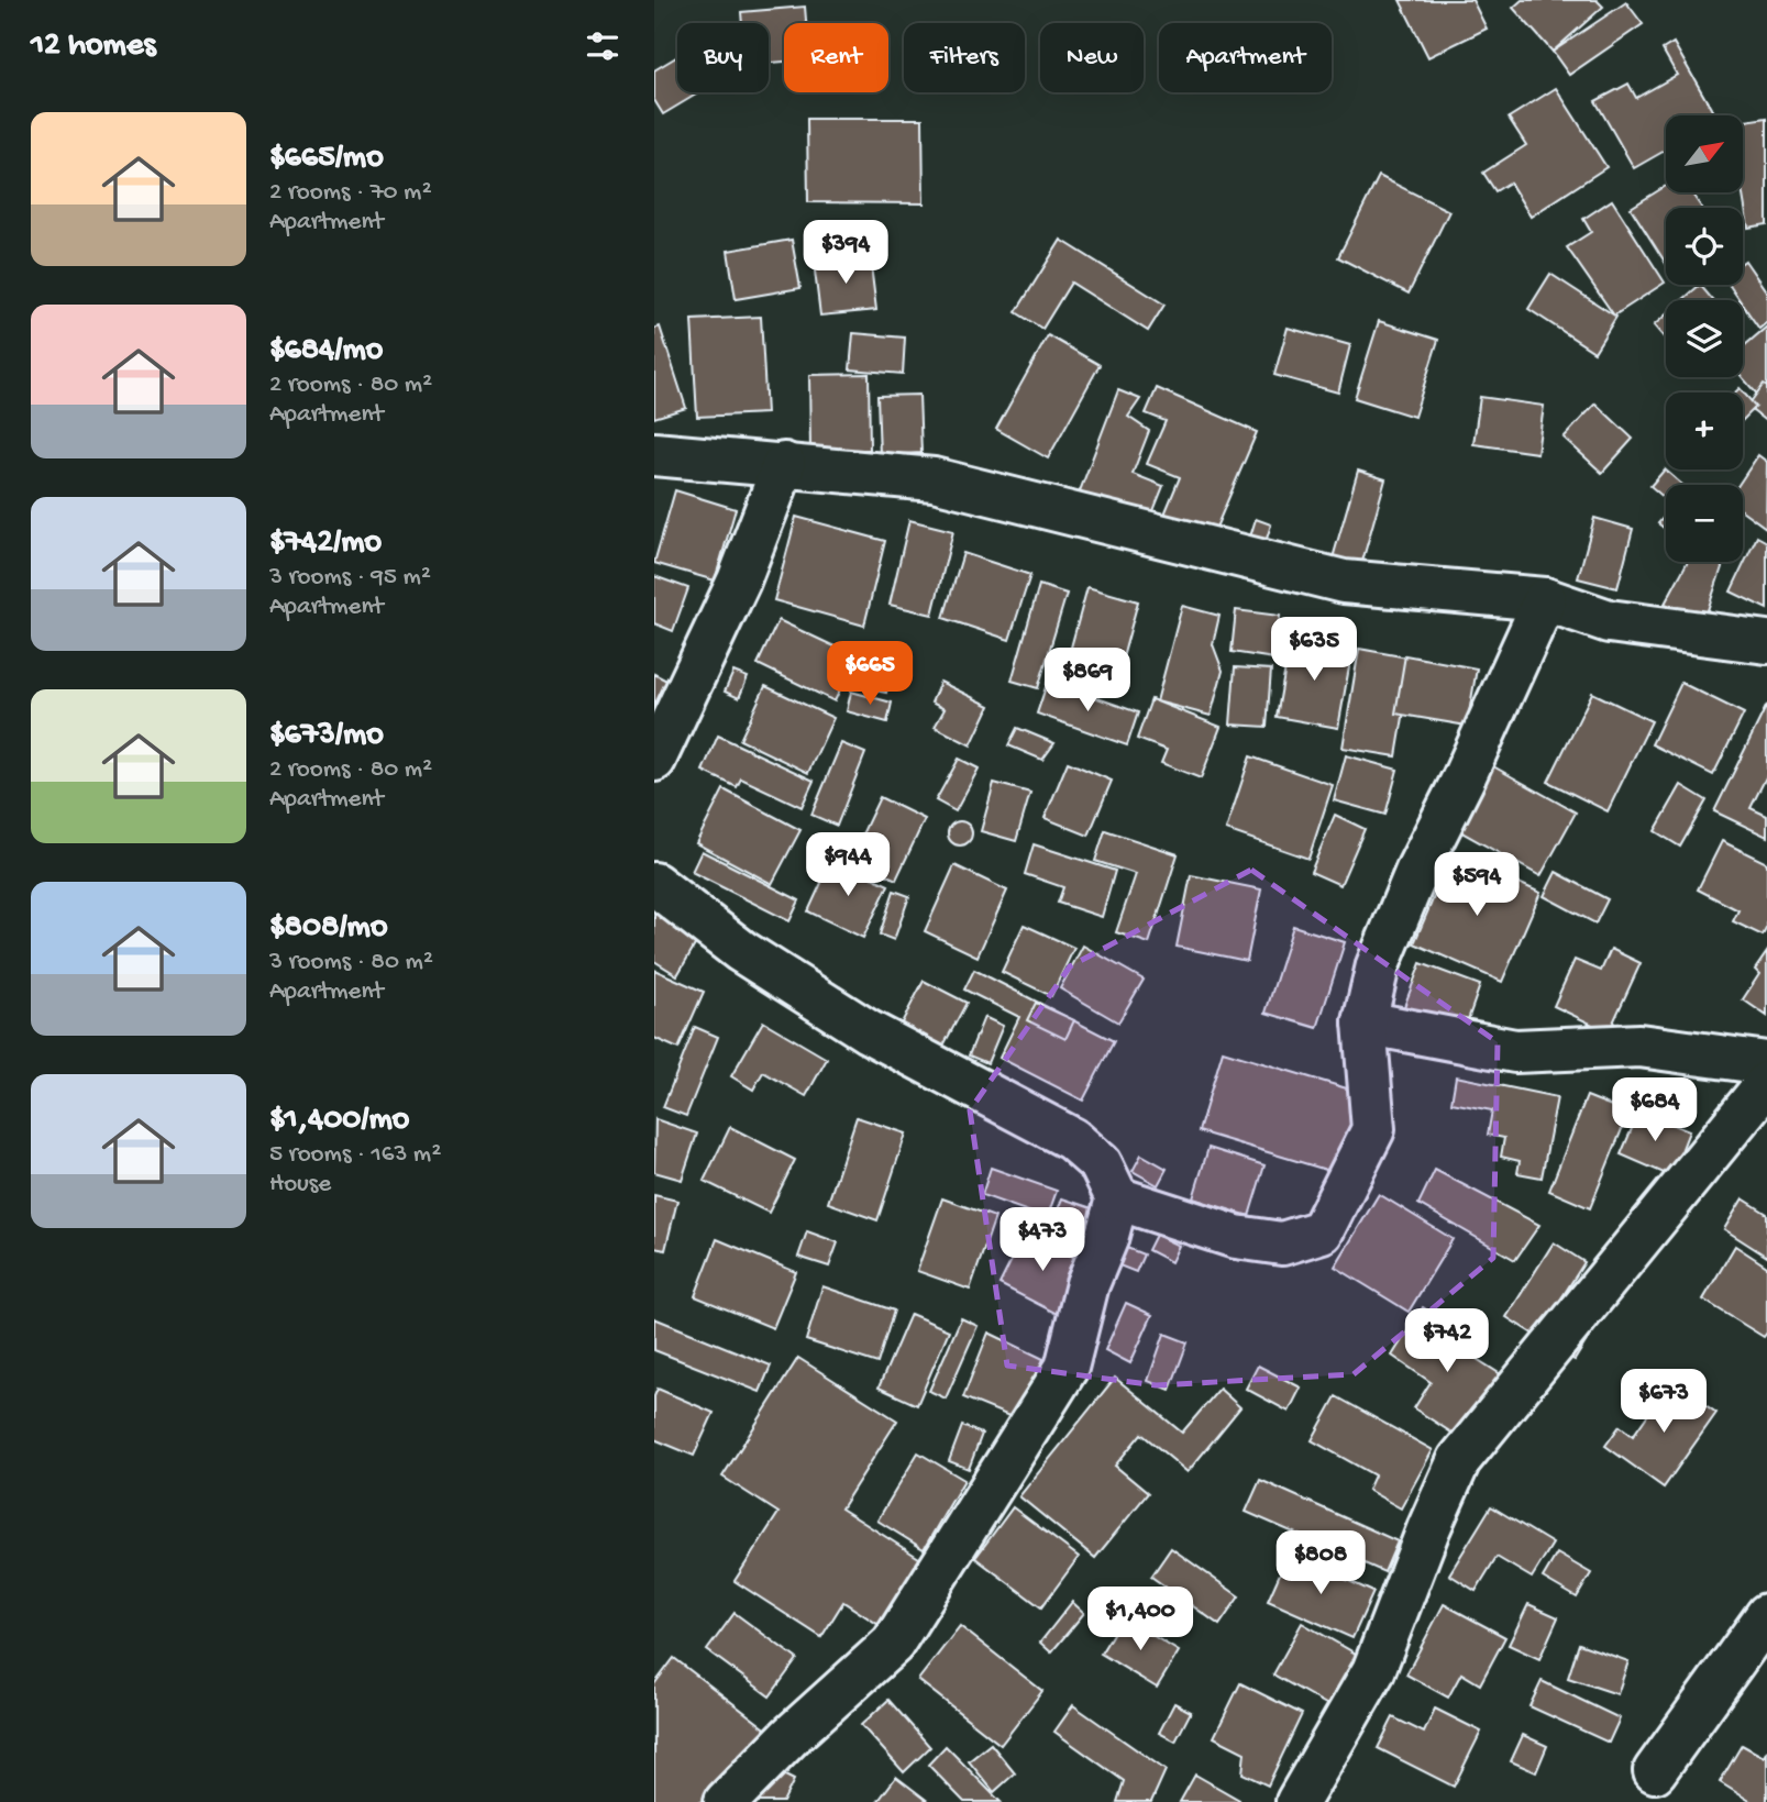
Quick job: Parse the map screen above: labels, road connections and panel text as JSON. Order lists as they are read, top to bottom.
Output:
{
  "north": "top right",
  "page": {
    "heading": "12 homes",
    "chip": [
      "Buy",
      "Rent",
      "Filters",
      "New",
      "Apartment"
    ],
    "list": [
      {
        "name": "$665/mo",
        "note": "2 rooms · 70 m² · Apartment"
      },
      {
        "name": "$684/mo",
        "note": "2 rooms · 80 m² · Apartment"
      },
      {
        "name": "$742/mo",
        "note": "3 rooms · 95 m² · Apartment"
      },
      {
        "name": "$673/mo",
        "note": "2 rooms · 80 m² · Apartment"
      },
      {
        "name": "$808/mo",
        "note": "3 rooms · 80 m² · Apartment"
      },
      {
        "name": "$1,400/mo",
        "note": "5 rooms · 163 m² · House"
      }
    ],
    "map_buttons": ["+", "−"],
    "price": [
      "$394",
      "$635",
      "$665",
      "$869",
      "$944",
      "$594",
      "$684",
      "$473",
      "$742",
      "$673",
      "$808",
      "$1,400"
    ]
  }
}
